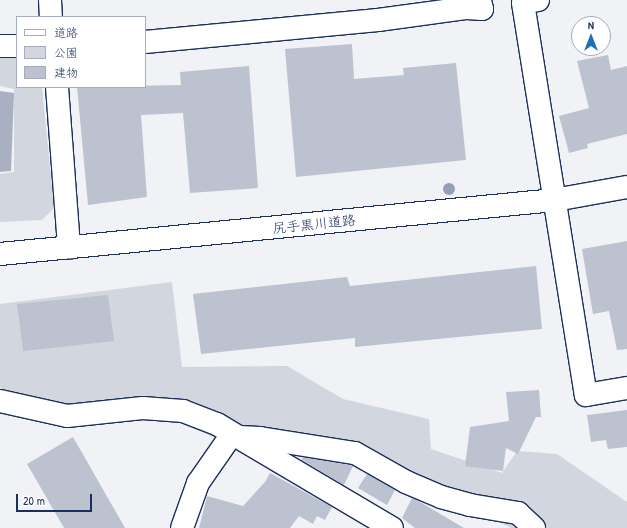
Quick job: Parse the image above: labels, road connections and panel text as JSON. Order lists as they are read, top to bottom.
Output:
{
  "streets": {
    "street": ["尻手黒川道路"]
  },
  "legend": ["道路", "公園", "建物"],
  "scale_bar": "20 m",
  "north": "top"
}
